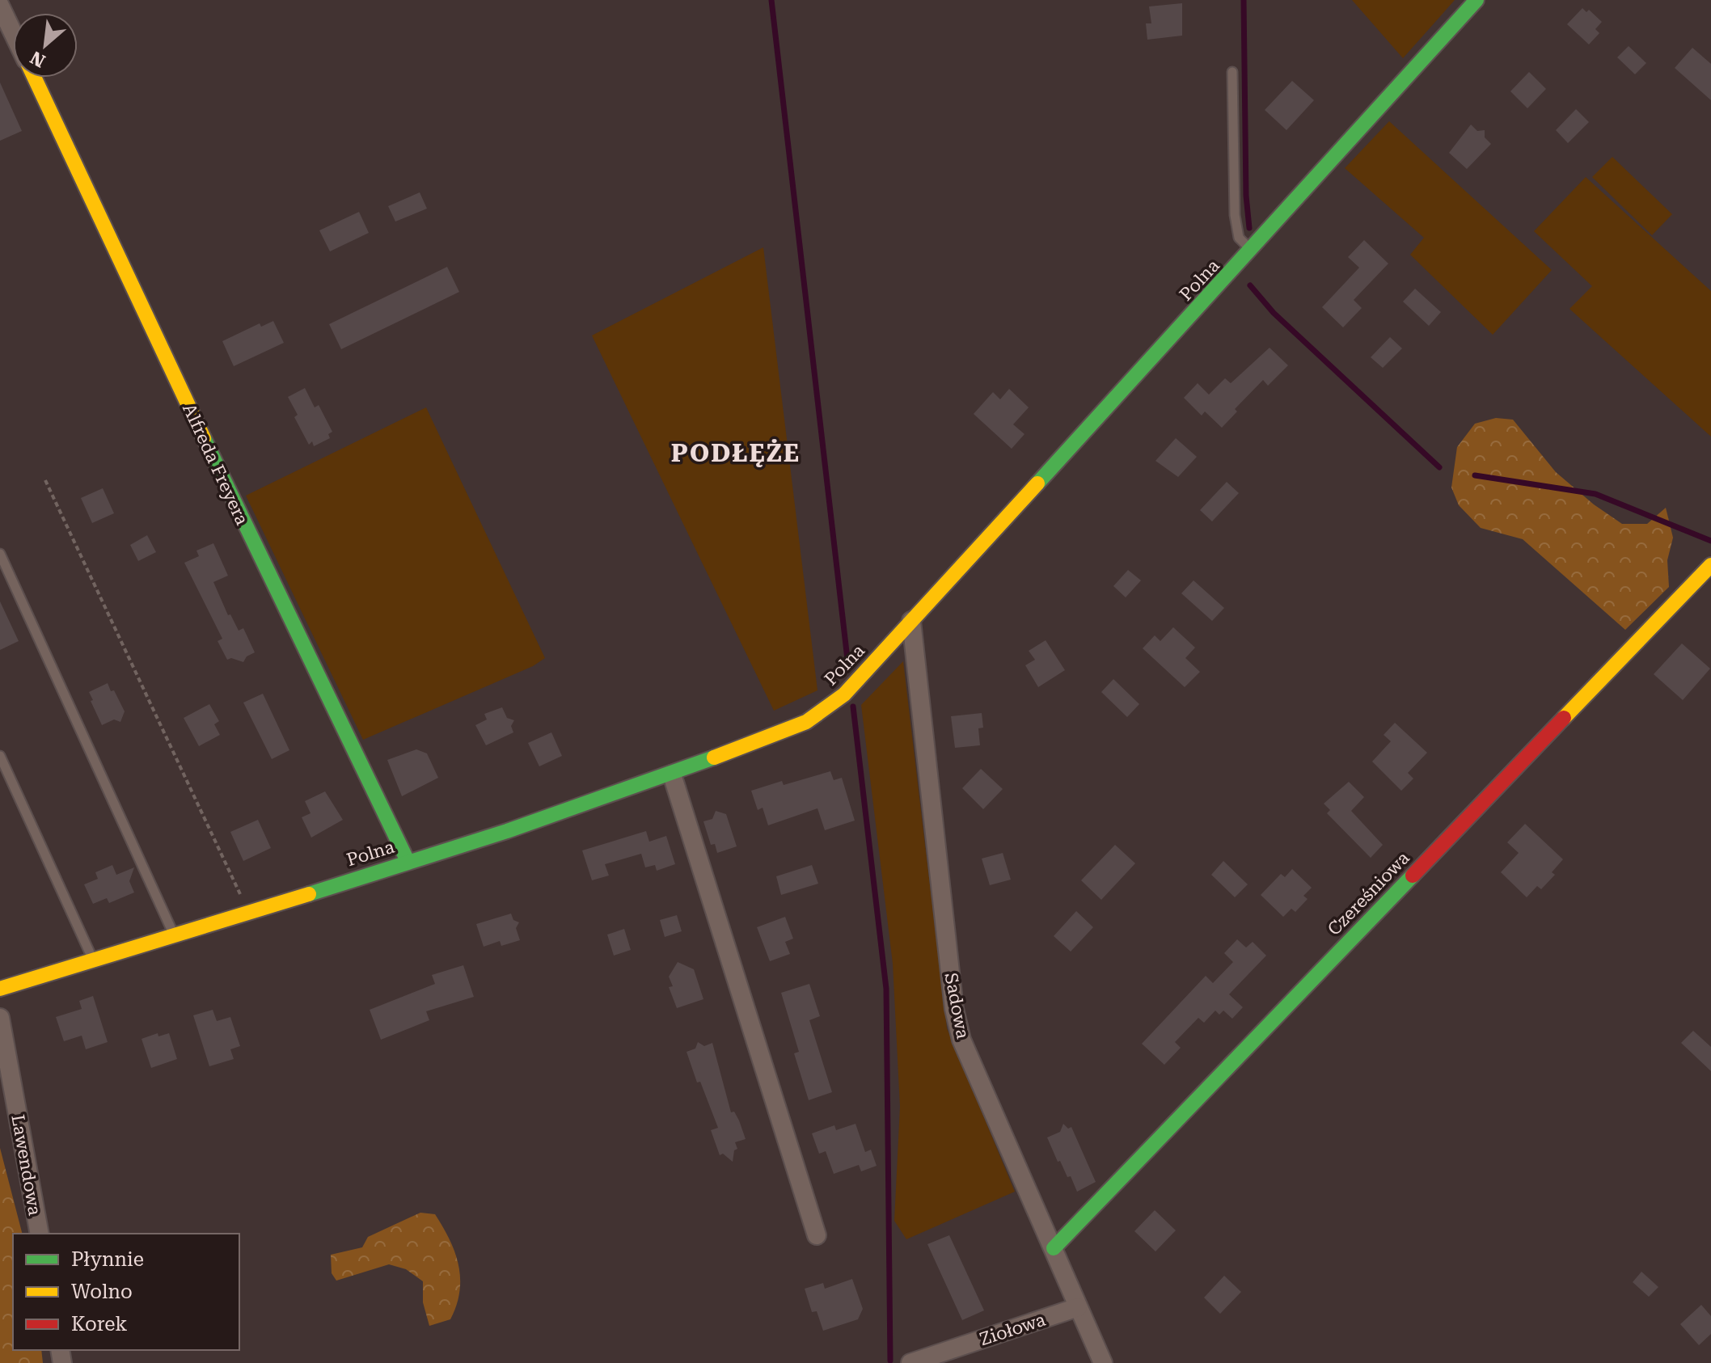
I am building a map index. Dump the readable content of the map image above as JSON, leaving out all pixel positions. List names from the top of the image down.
{
  "streets": {
    "street": [
      "Polna",
      "Alfreda Freyera",
      "Czereśniowa",
      "Sadowa",
      "Lawendowa",
      "Ziołowa"
    ]
  },
  "crossings": [
    ["Polna", "Alfreda Freyera"],
    ["Polna", "Sadowa"],
    ["Czereśniowa", "Sadowa"],
    ["Sadowa", "Ziołowa"]
  ],
  "districts": ["PODŁĘŻE"],
  "legend": ["Płynnie", "Wolno", "Korek"],
  "north": "bottom left"
}
